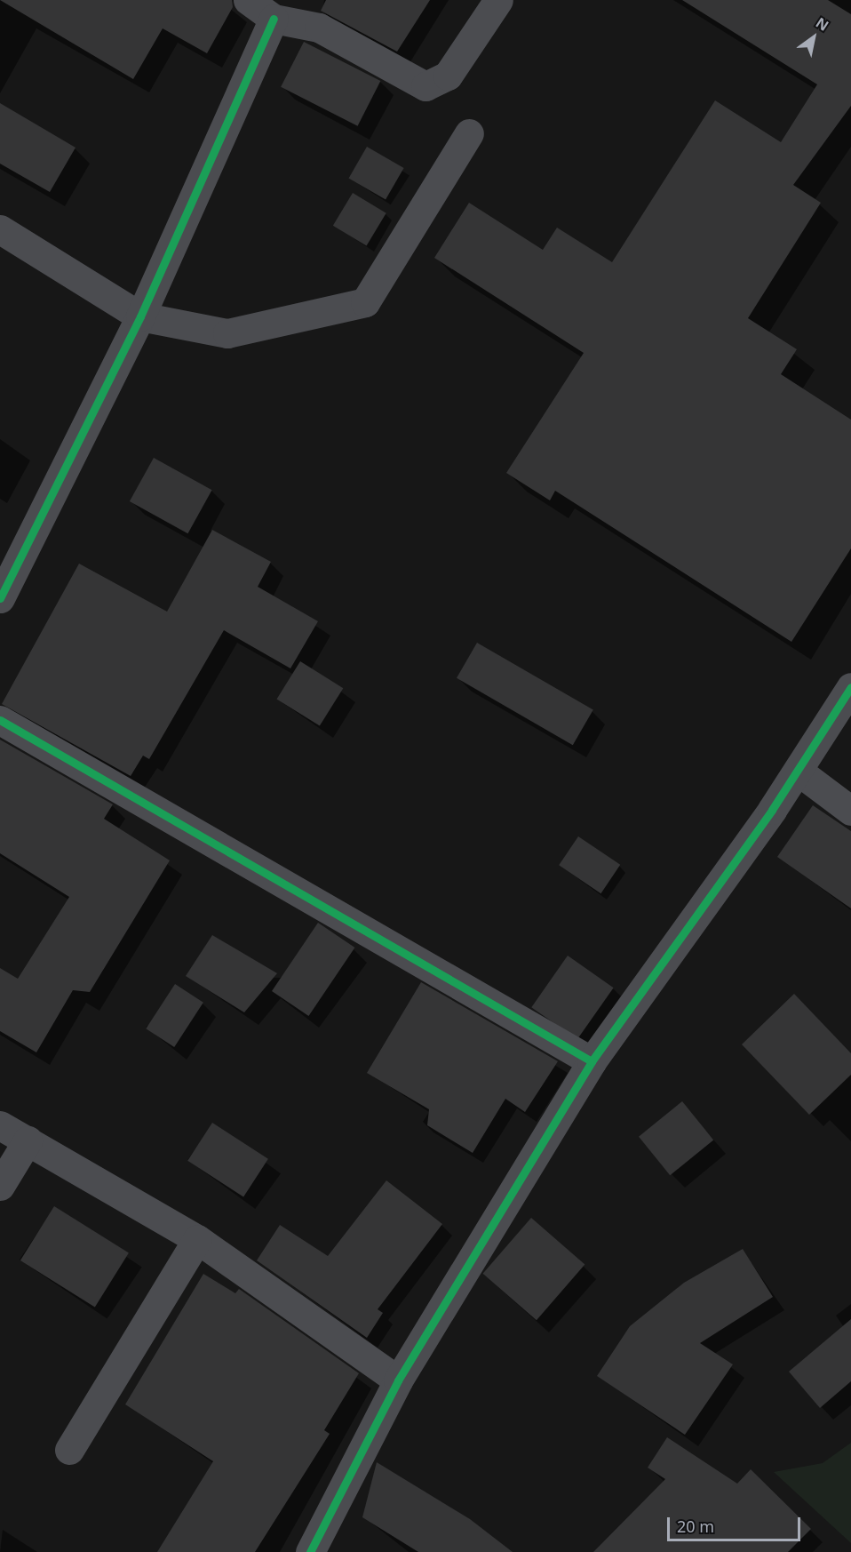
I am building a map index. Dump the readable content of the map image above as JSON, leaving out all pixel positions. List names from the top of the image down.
{
  "scale_bar": "20 m",
  "north": "top right"
}
